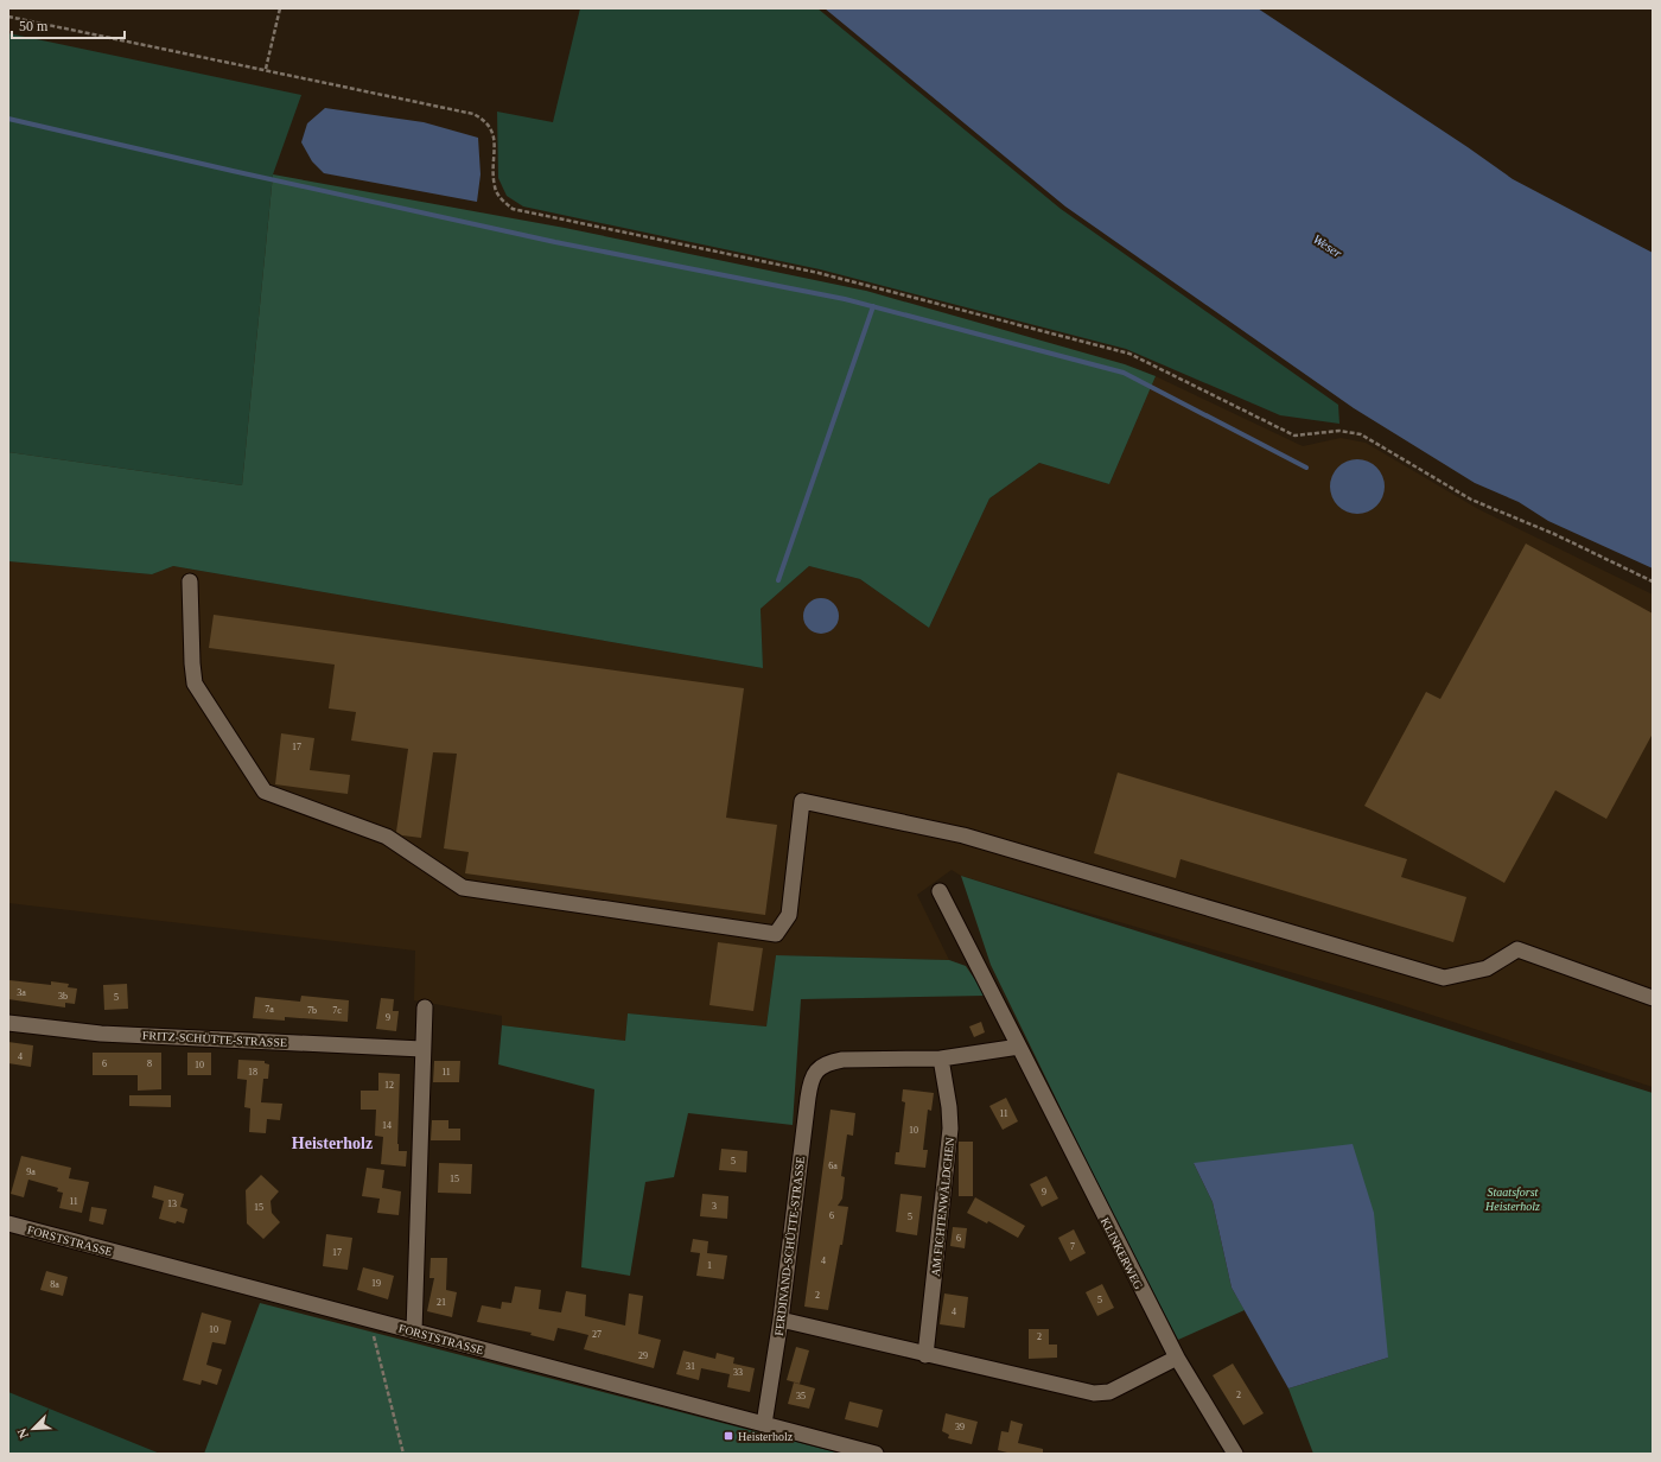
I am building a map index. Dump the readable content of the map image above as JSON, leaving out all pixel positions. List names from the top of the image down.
{
  "streets": {
    "street": [
      "FRITZ-SCHÜTTE-STRASSE",
      "AM FICHTENWÄLDCHEN",
      "FORSTSTRASSE",
      "FERDINAND-SCHÜTTE-STRASSE",
      "KLINKERWEG"
    ]
  },
  "crossings": [
    ["AM FICHTENWÄLDCHEN", "FERDINAND-SCHÜTTE-STRASSE"],
    ["FORSTSTRASSE", "FERDINAND-SCHÜTTE-STRASSE"]
  ],
  "districts": ["Heisterholz"],
  "water": ["Weser"],
  "parks": ["Staatsforst Heisterholz"],
  "places": {
    "transit": ["Heisterholz"]
  },
  "house_numbers": [
    "17",
    "3a",
    "3b",
    "5",
    "7a",
    "7b",
    "7c",
    "9",
    "4",
    "6",
    "8",
    "10",
    "18",
    "11",
    "12",
    "11",
    "14",
    "10",
    "5",
    "6a",
    "9a",
    "15",
    "9",
    "11",
    "13",
    "3",
    "15",
    "6",
    "5",
    "6",
    "7",
    "17",
    "4",
    "1",
    "19",
    "8a",
    "2",
    "5",
    "21",
    "4",
    "10",
    "27",
    "2",
    "29",
    "31",
    "33",
    "2",
    "35",
    "39"
  ],
  "scale_bar": "50 m",
  "north": "bottom left"
}
